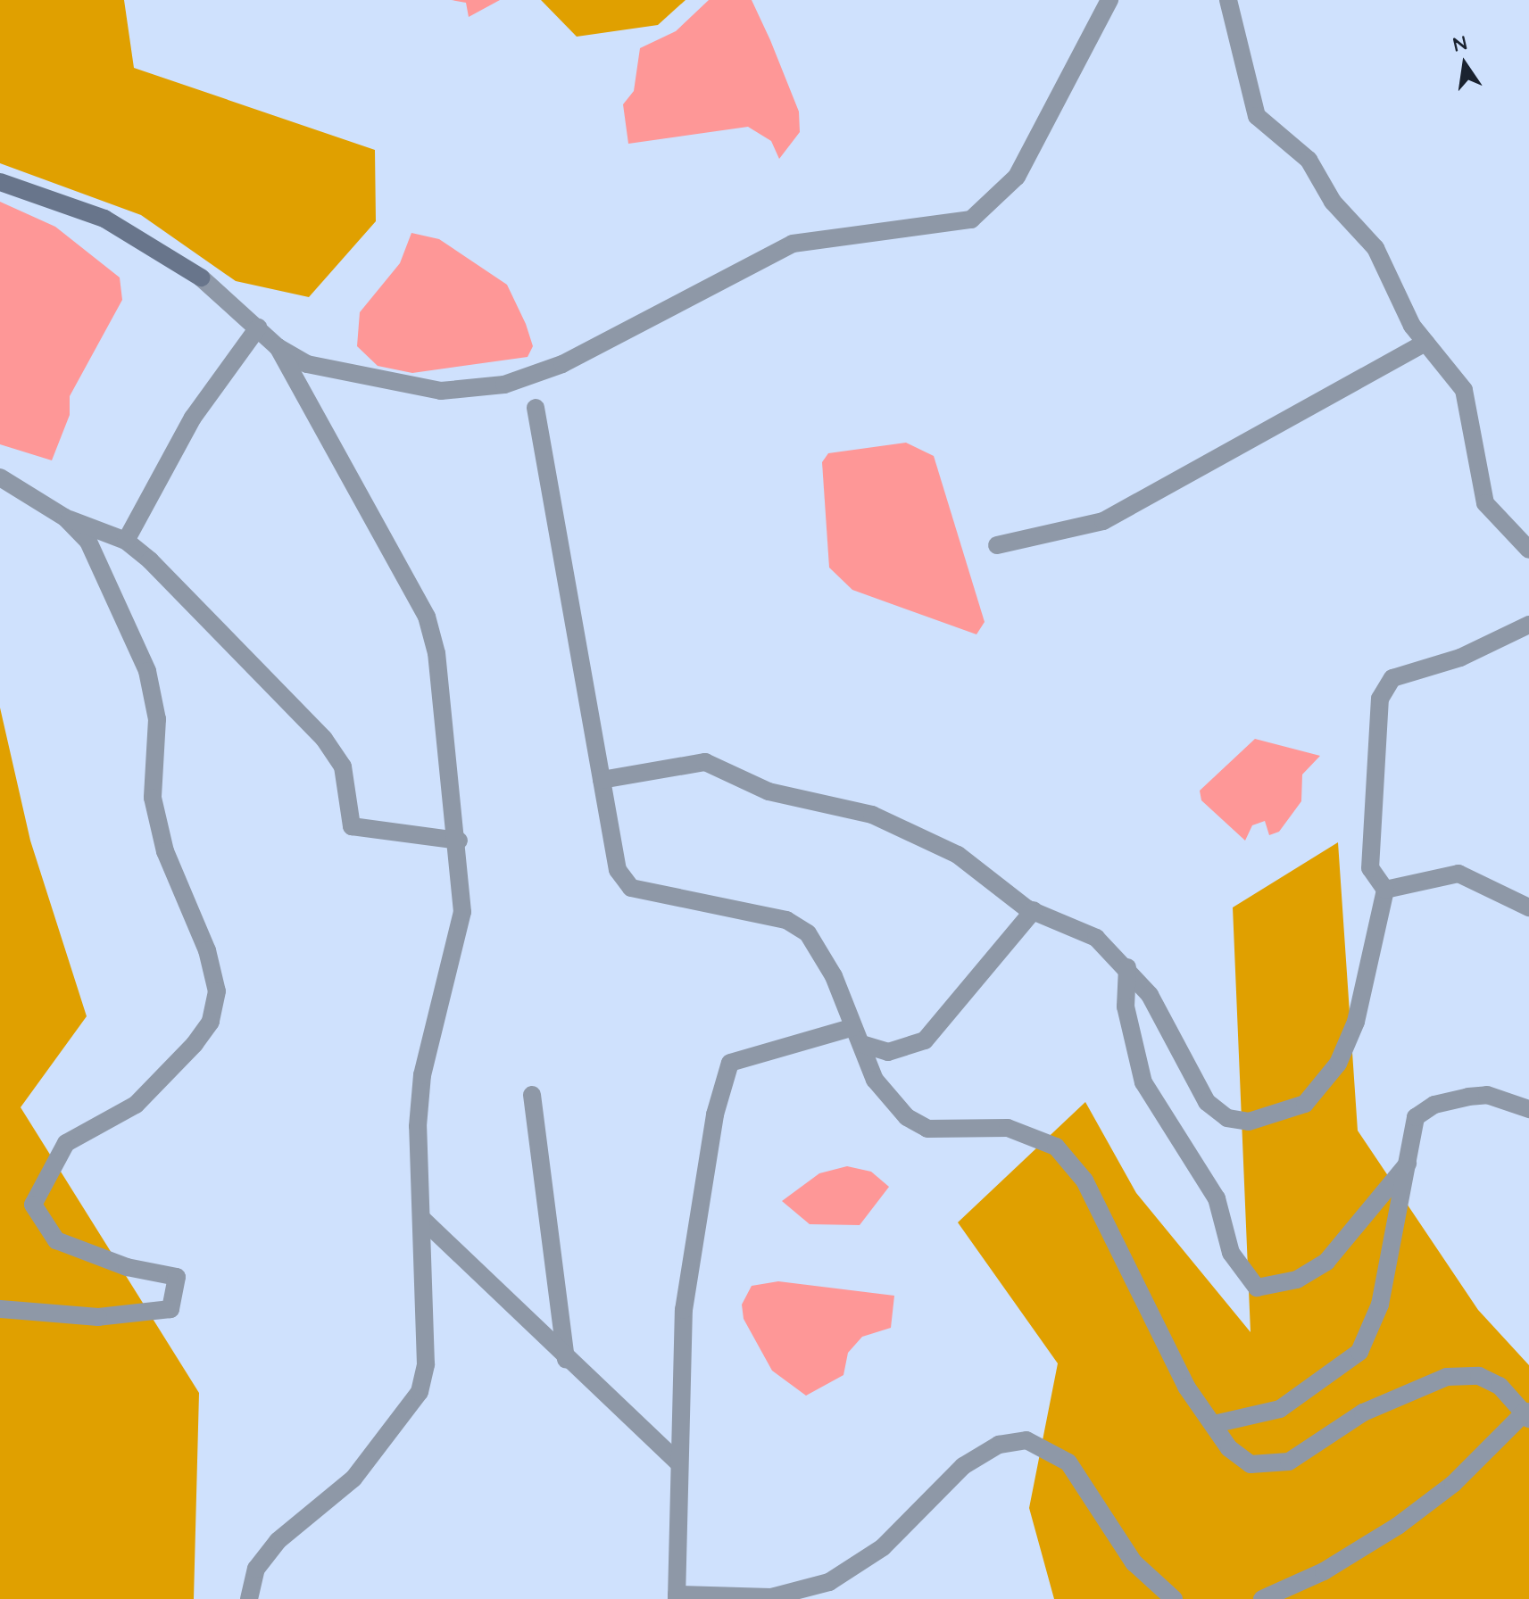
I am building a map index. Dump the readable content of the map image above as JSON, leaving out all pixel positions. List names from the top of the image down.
{
  "north": "top"
}
